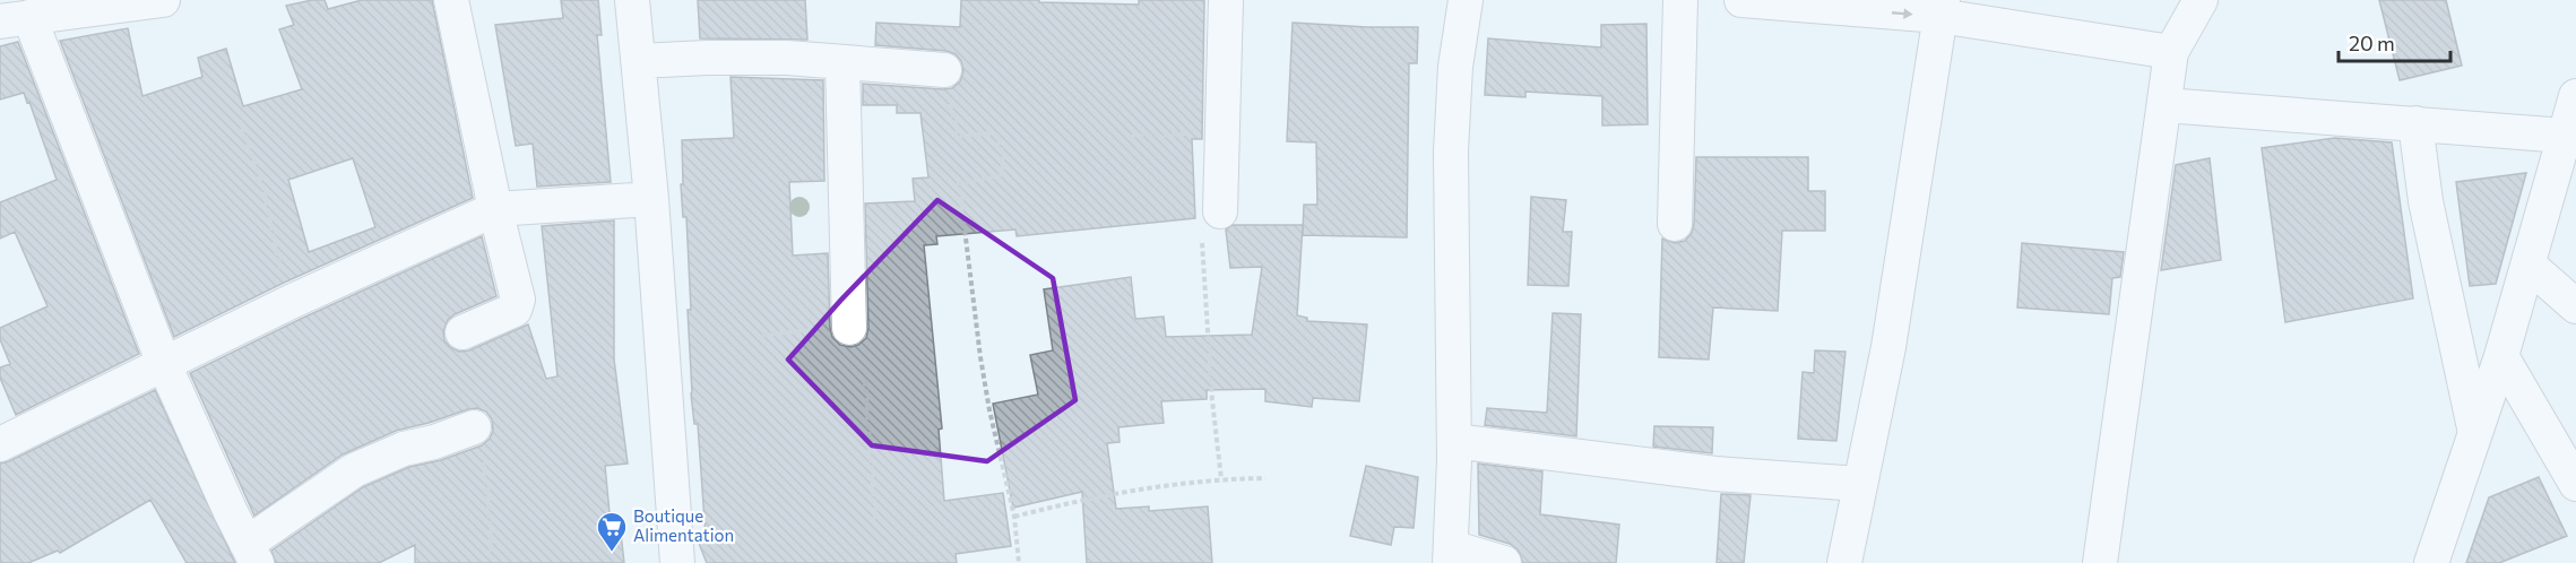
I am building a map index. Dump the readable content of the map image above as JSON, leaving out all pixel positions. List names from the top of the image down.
{
  "places": {
    "supermarket": ["Boutique Alimentation"]
  },
  "scale_bar": "20 m"
}
